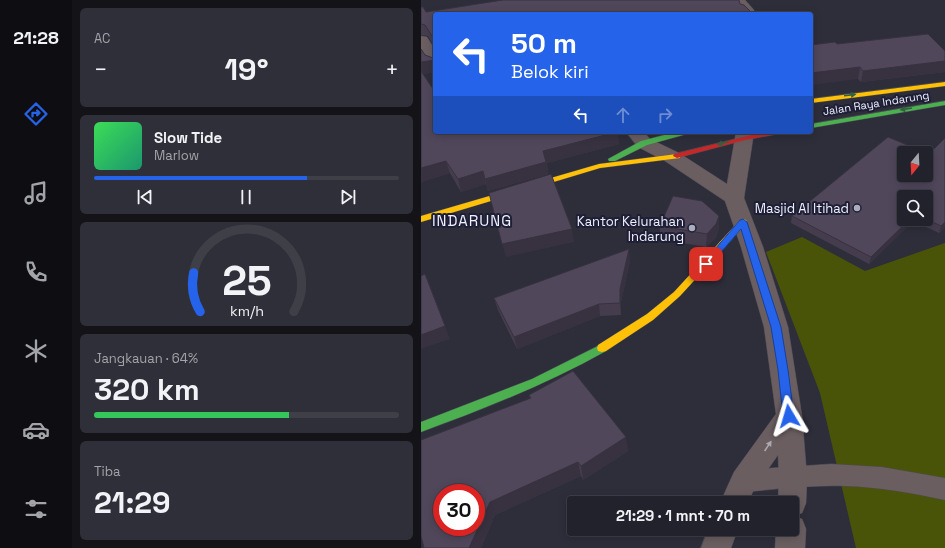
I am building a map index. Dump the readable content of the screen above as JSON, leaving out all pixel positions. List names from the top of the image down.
{
  "streets": {
    "main road": ["Jalan Raya Indarung"]
  },
  "districts": ["INDARUNG"],
  "places": ["Masjid Al Itihad", "Kantor Kelurahan Indarung"],
  "north": "bottom",
  "page": {
    "tabs": "21:28",
    "tile": [
      "AC",
      ["Jangkauan · 64%", "320 km"],
      ["Tiba", "21:29"]
    ],
    "turn": ["50 m", "Belok kiri"],
    "heat": ["−", "19°", "+"],
    "song": ["Slow Tide", "Marlow"],
    "limit": "30",
    "trip": "21:29 · 1 mnt · 70 m",
    "gauge": ["25", "km/h"]
  }
}
